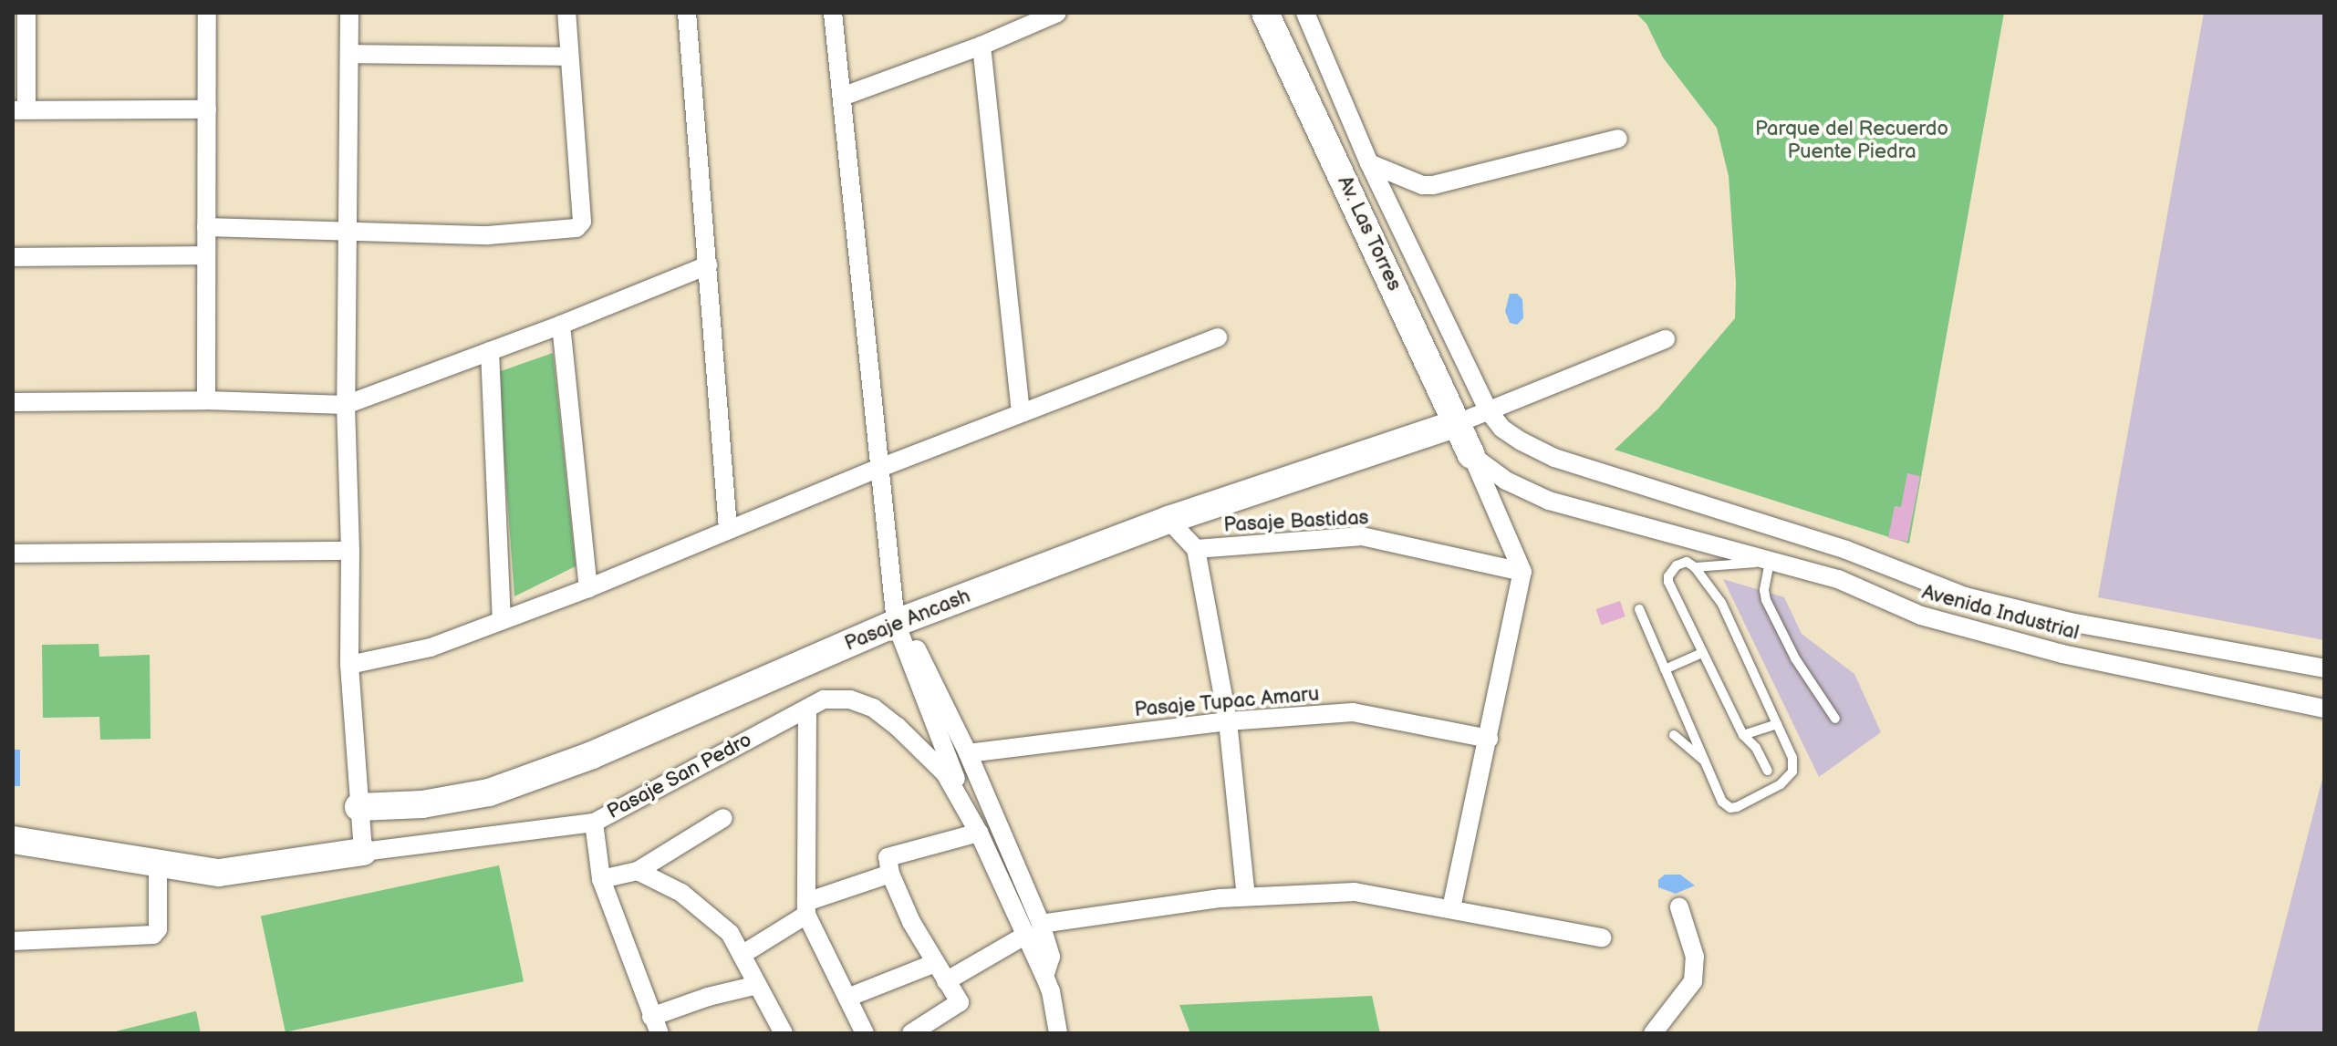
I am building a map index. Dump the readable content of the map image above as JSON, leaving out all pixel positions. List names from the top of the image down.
{
  "streets": {
    "street": [
      "Av. Las Torres",
      "Pasaje Bastidas",
      "Avenida Industrial",
      "Pasaje Ancash",
      "Pasaje Tupac Amaru",
      "Pasaje San Pedro"
    ]
  },
  "crossings": [
    ["Av. Las Torres", "Avenida Industrial"],
    ["Av. Las Torres", "Pasaje Ancash"]
  ],
  "parks": ["Parque del Recuerdo Puente Piedra"]
}
